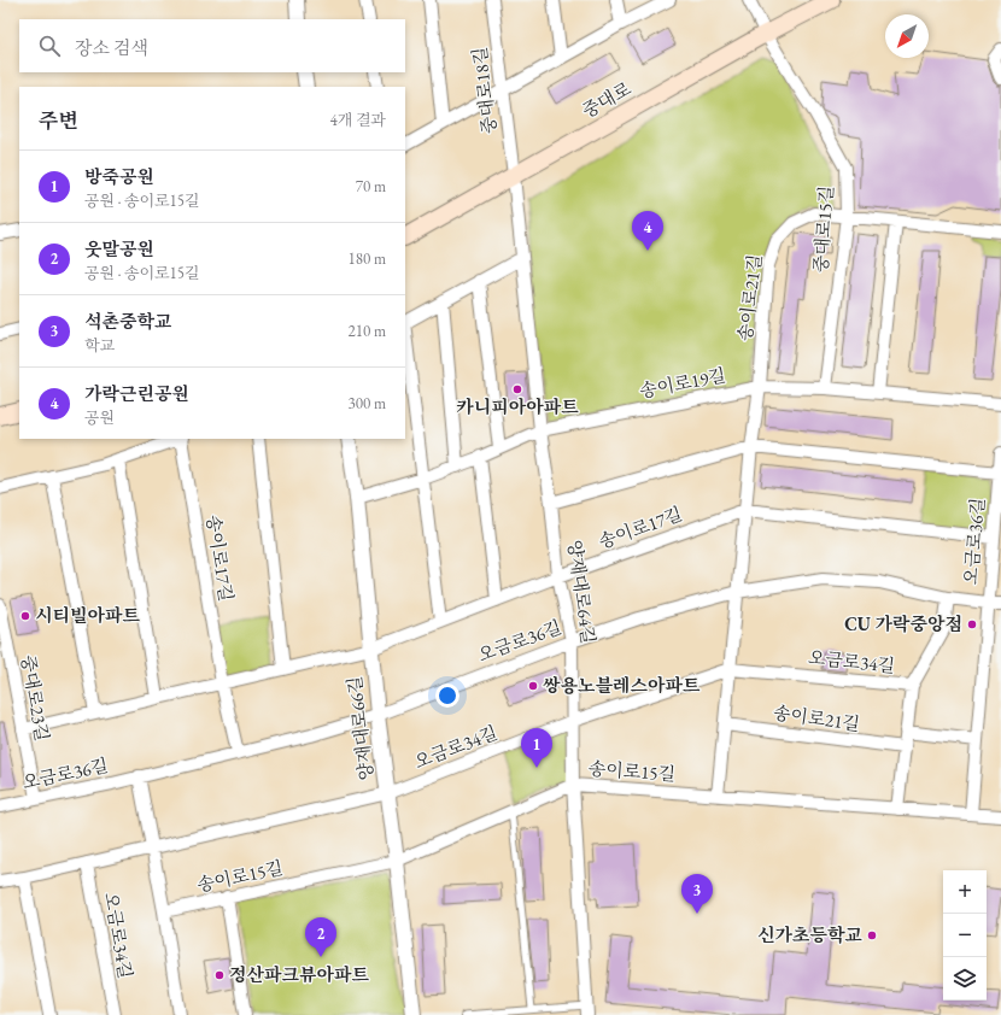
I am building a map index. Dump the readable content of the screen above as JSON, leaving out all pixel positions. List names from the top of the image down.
{
  "streets": {
    "main road": ["중대로"],
    "street": [
      "중대로18길",
      "중대로15길",
      "송이로21길",
      "송이로19길",
      "송이로17길",
      "오금로36길",
      "양재대로64길",
      "오금로34길",
      "중대로23길",
      "양재대로66길",
      "송이로15길"
    ]
  },
  "crossings": [
    ["중대로18길", "중대로"],
    ["중대로18길", "양재대로64길"],
    ["중대로", "중대로15길"],
    ["중대로", "양재대로64길"],
    ["중대로15길", "송이로21길"],
    ["중대로15길", "송이로19길"],
    ["송이로21길", "송이로19길"],
    ["송이로21길", "송이로17길"],
    ["송이로21길", "오금로36길"],
    ["송이로21길", "오금로34길"],
    ["송이로21길", "송이로15길"],
    ["송이로19길", "양재대로64길"],
    ["송이로19길", "양재대로66길"],
    ["송이로17길", "오금로36길"],
    ["송이로17길", "양재대로64길"],
    ["송이로17길", "중대로23길"],
    ["송이로17길", "양재대로66길"],
    ["오금로36길", "양재대로64길"],
    ["오금로36길", "오금로34길"],
    ["오금로36길", "중대로23길"],
    ["오금로36길", "양재대로66길"],
    ["오금로36길", "송이로15길"],
    ["양재대로64길", "오금로34길"],
    ["양재대로64길", "송이로15길"],
    ["오금로34길", "양재대로66길"],
    ["양재대로66길", "송이로15길"]
  ],
  "places": [
    "카니피아아파트",
    "시티빌아파트",
    "CU 가락중앙점",
    "쌍용노블레스아파트",
    "신가초등학교",
    "정산파크뷰아파트"
  ],
  "north": "bottom left",
  "page": {
    "search": "장소 검색",
    "heading": ["주변", "4개 결과"],
    "list": [
      {
        "mark": "1",
        "name": "방죽공원",
        "note": "공원 · 송이로15길",
        "value": "70 m"
      },
      {
        "mark": "2",
        "name": "웃말공원",
        "note": "공원 · 송이로15길",
        "value": "180 m"
      },
      {
        "mark": "3",
        "name": "석촌중학교",
        "note": "학교",
        "value": "210 m"
      },
      {
        "mark": "4",
        "name": "가락근린공원",
        "note": "공원",
        "value": "300 m"
      }
    ],
    "pins": [
      "4",
      "1",
      "3",
      "2"
    ],
    "map_buttons": ["+", "−"]
  }
}
